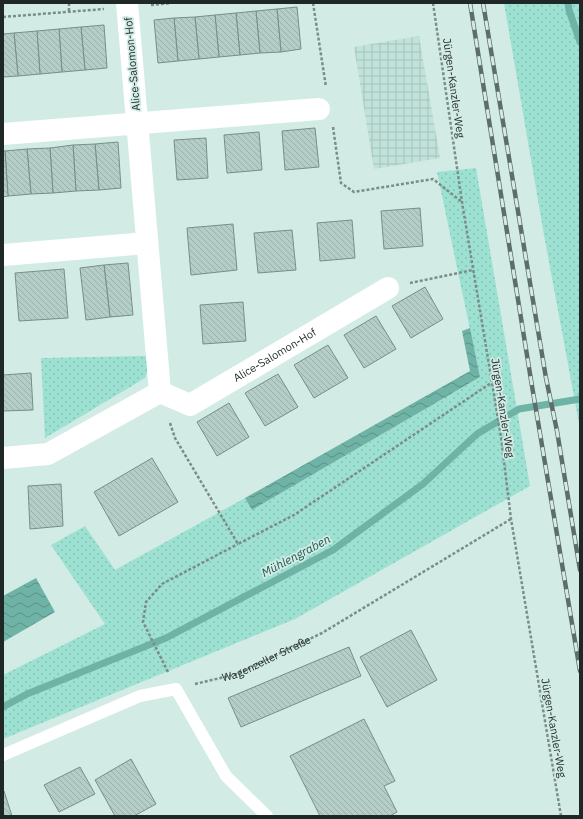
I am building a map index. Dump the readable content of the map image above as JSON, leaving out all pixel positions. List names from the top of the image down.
{
  "streets": {
    "street": ["Alice-Salomon-Hof"],
    "path": ["Jürgen-Kanzler-Weg", "Wagenzeller Straße"]
  },
  "crossings": [
    ["Jürgen-Kanzler-Weg", "Wagenzeller Straße"]
  ],
  "water": ["Mühlengraben"]
}
